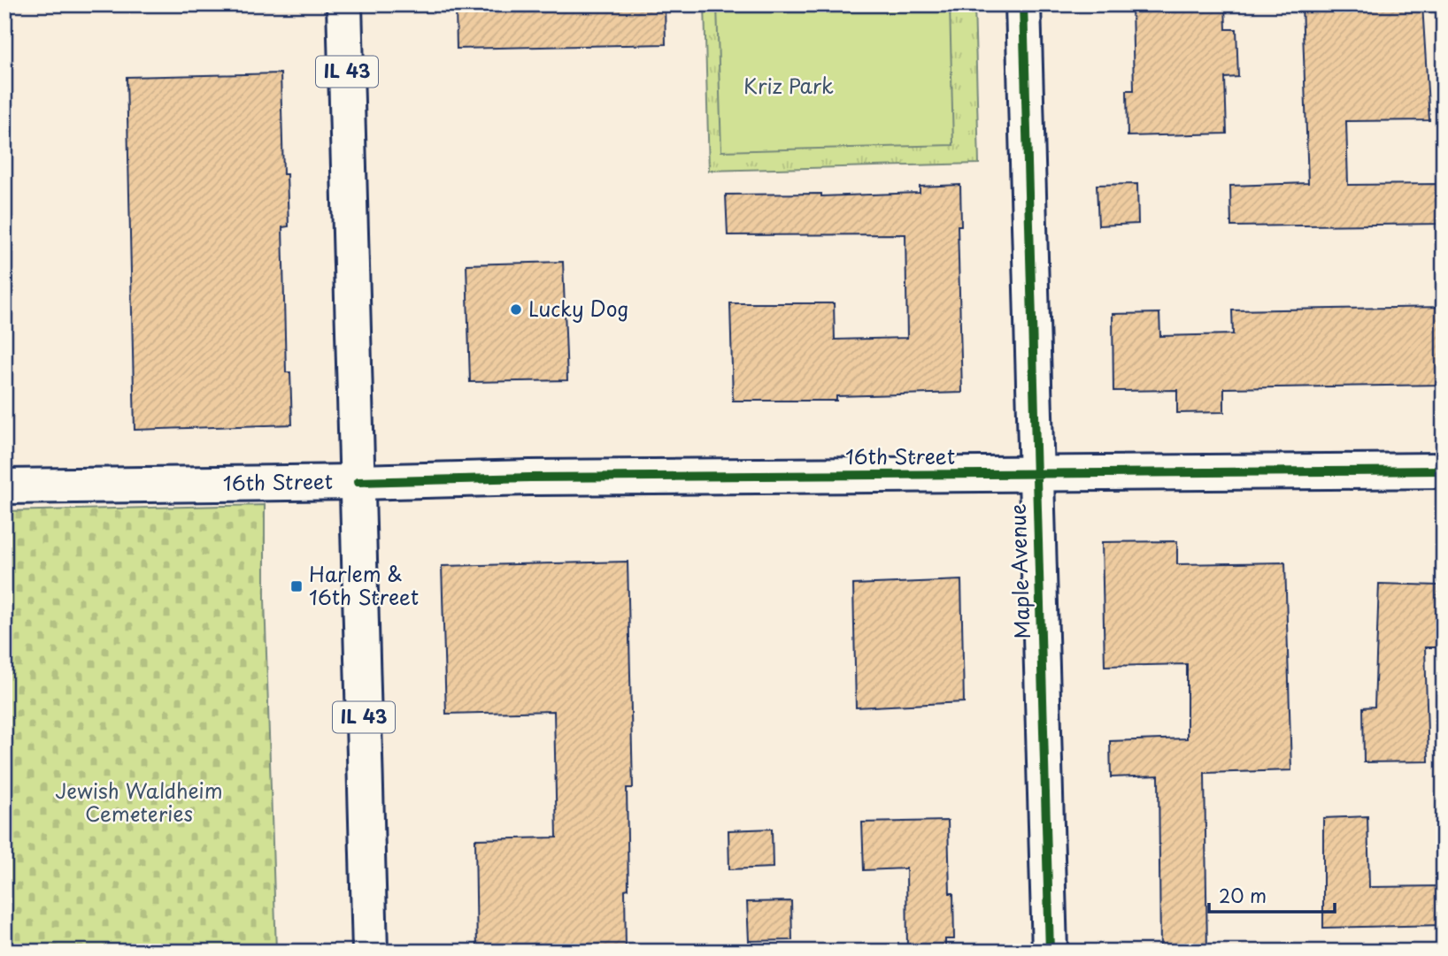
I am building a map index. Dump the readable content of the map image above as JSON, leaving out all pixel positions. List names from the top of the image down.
{
  "streets": {
    "street": ["IL 43", "16th Street", "Maple Avenue"]
  },
  "crossings": [
    ["IL 43", "16th Street"],
    ["16th Street", "Maple Avenue"]
  ],
  "parks": ["Kriz Park", "Jewish Waldheim Cemeteries"],
  "places": {
    "other": ["Lucky Dog"],
    "transit": ["Harlem & 16th Street"]
  },
  "scale_bar": "20 m"
}
